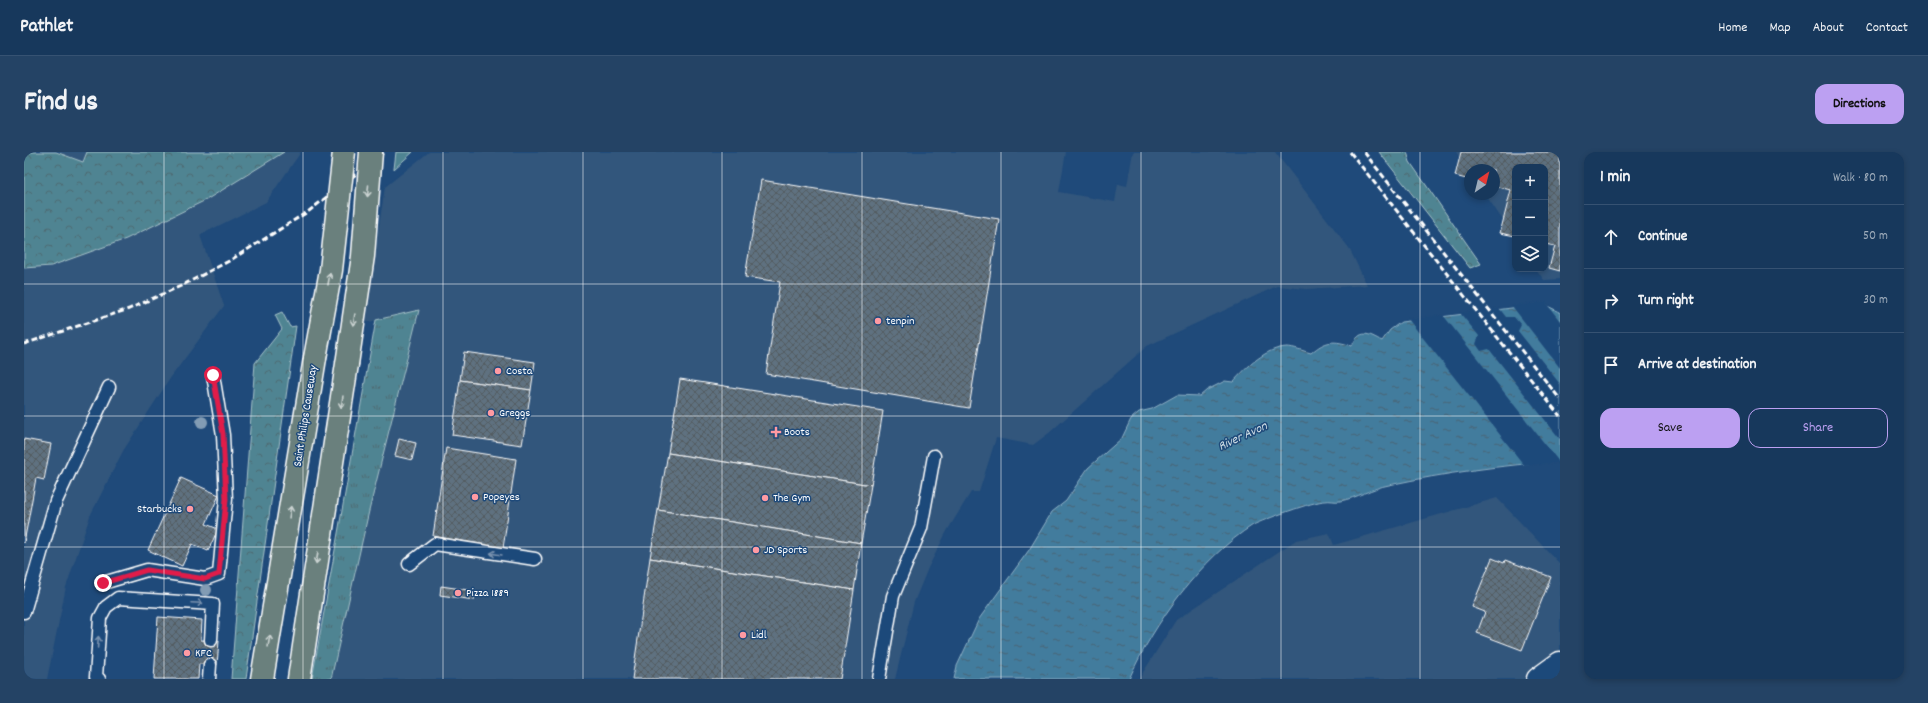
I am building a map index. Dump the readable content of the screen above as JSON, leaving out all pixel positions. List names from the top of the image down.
{
  "streets": {
    "main road": ["Saint Philips Causeway"]
  },
  "water": ["River Avon"],
  "places": {
    "other": [
      "tenpin",
      "Costa",
      "Greggs",
      "Popeyes",
      "The Gym",
      "Starbucks",
      "JD Sports",
      "Pizza 1889",
      "Lidl",
      "KFC"
    ],
    "health": ["Boots"]
  },
  "north": "top right",
  "page": {
    "header": "Pathlet",
    "nav": [
      "Home",
      "Map",
      "About",
      "Contact"
    ],
    "title": "Find us",
    "buttons": [
      "Directions",
      ["Save", "Share"]
    ],
    "heading": ["1 min", "Walk · 80 m"],
    "map_buttons": ["+", "−"],
    "list": [
      ["Continue", "50 m"],
      ["Turn right", "30 m"],
      "Arrive at destination"
    ]
  }
}
